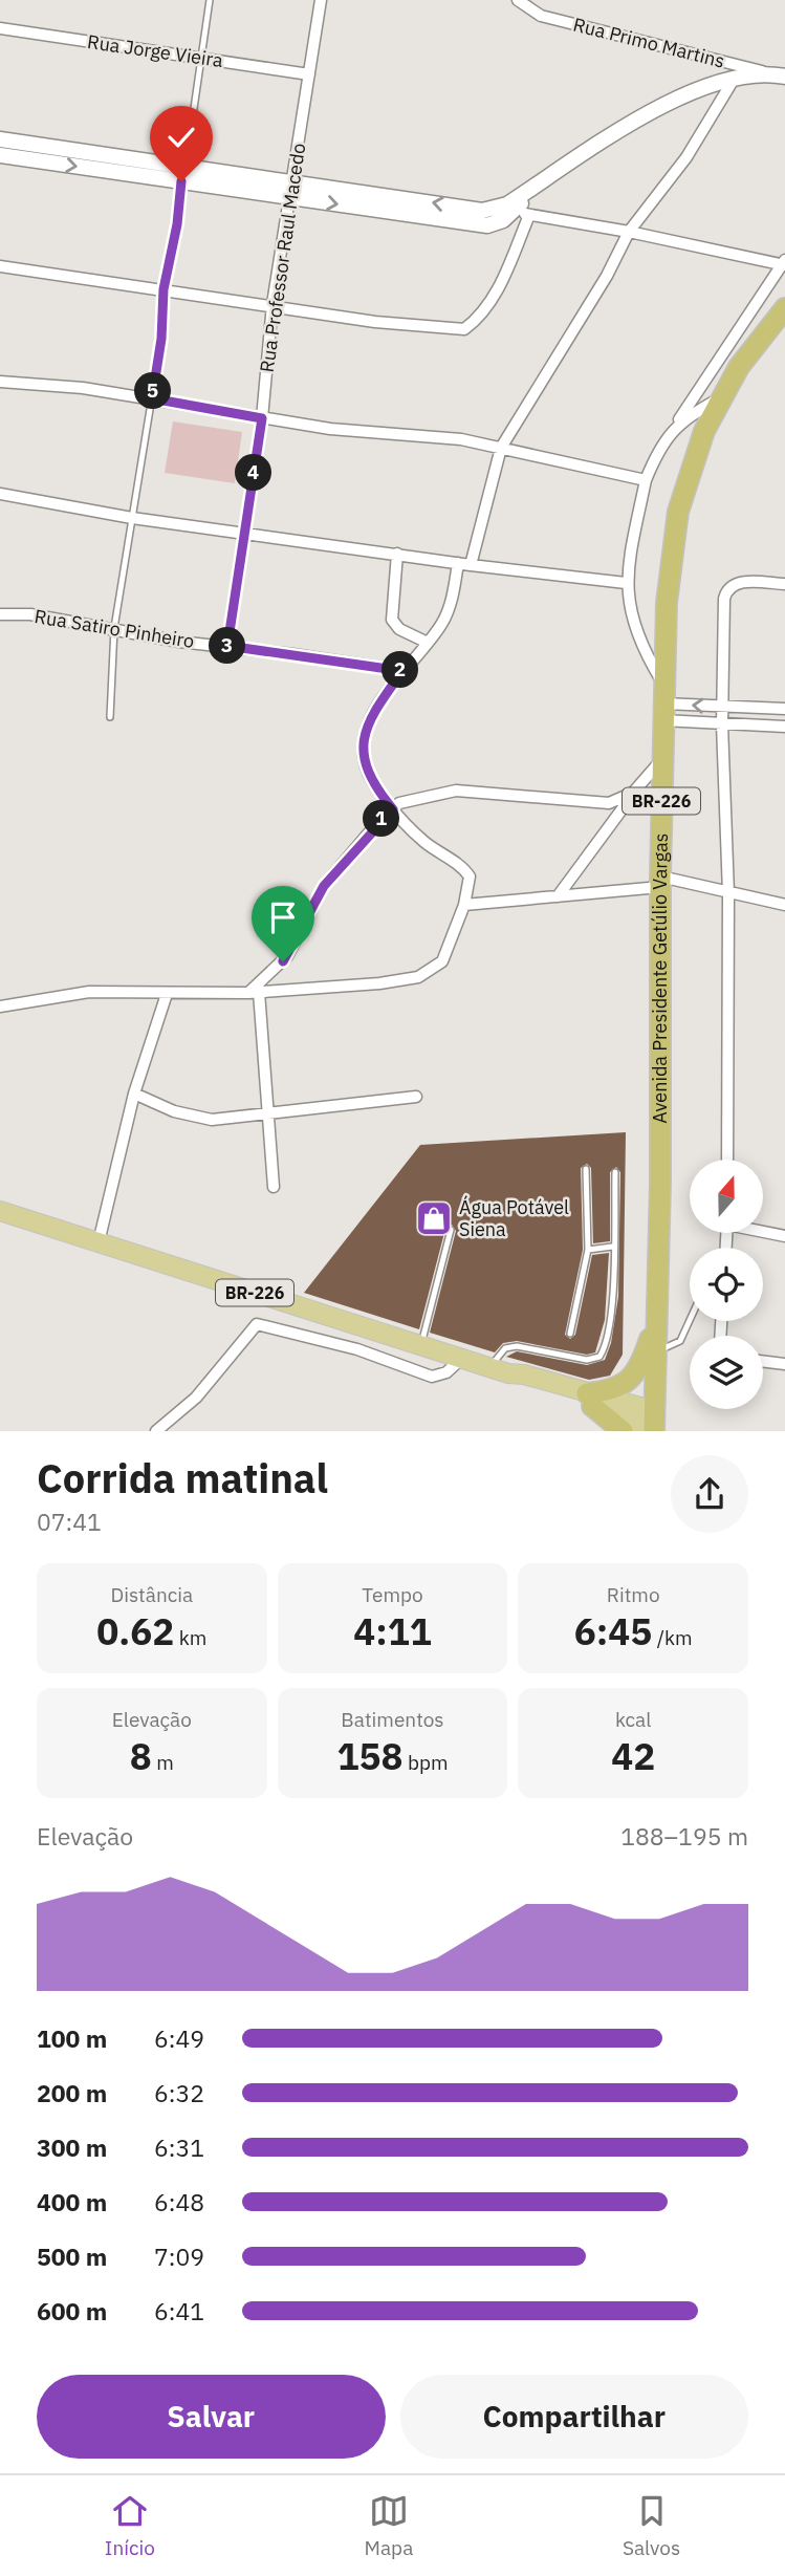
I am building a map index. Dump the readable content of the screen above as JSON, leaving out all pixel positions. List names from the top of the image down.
{
  "streets": {
    "highway": ["BR-226", "Avenida Presidente Getúlio Vargas"],
    "street": [
      "Rua Primo Martins",
      "Rua Jorge Vieira",
      "Rua Professor Raul Macedo",
      "Rua Satiro Pinheiro"
    ]
  },
  "crossings": [
    ["Rua Jorge Vieira", "Rua Professor Raul Macedo"],
    ["Rua Professor Raul Macedo", "Rua Satiro Pinheiro"],
    ["BR-226", "Avenida Presidente Getúlio Vargas"]
  ],
  "places": {
    "shop": ["Água Potável Siena"]
  },
  "north": "top",
  "page": {
    "pins": [
      "5",
      "4",
      "3",
      "2",
      "1"
    ],
    "heading": ["Corrida matinal", "07:41"],
    "stats": [
      ["Distância", "0.62 km"],
      ["Tempo", "4:11"],
      ["Ritmo", "6:45 /km"],
      ["Elevação", "8 m"],
      ["Batimentos", "158 bpm"],
      ["kcal", "42"]
    ],
    "chart": ["Elevação", "188–195 m"],
    "list": [
      {
        "name": "100 m",
        "note": "6:49"
      },
      {
        "name": "200 m",
        "note": "6:32"
      },
      {
        "name": "300 m",
        "note": "6:31"
      },
      {
        "name": "400 m",
        "note": "6:48"
      },
      {
        "name": "500 m",
        "note": "7:09"
      },
      {
        "name": "600 m",
        "note": "6:41"
      }
    ],
    "buttons": ["Salvar", "Compartilhar"],
    "tabs": ["Início", "Mapa", "Salvos"]
  }
}
